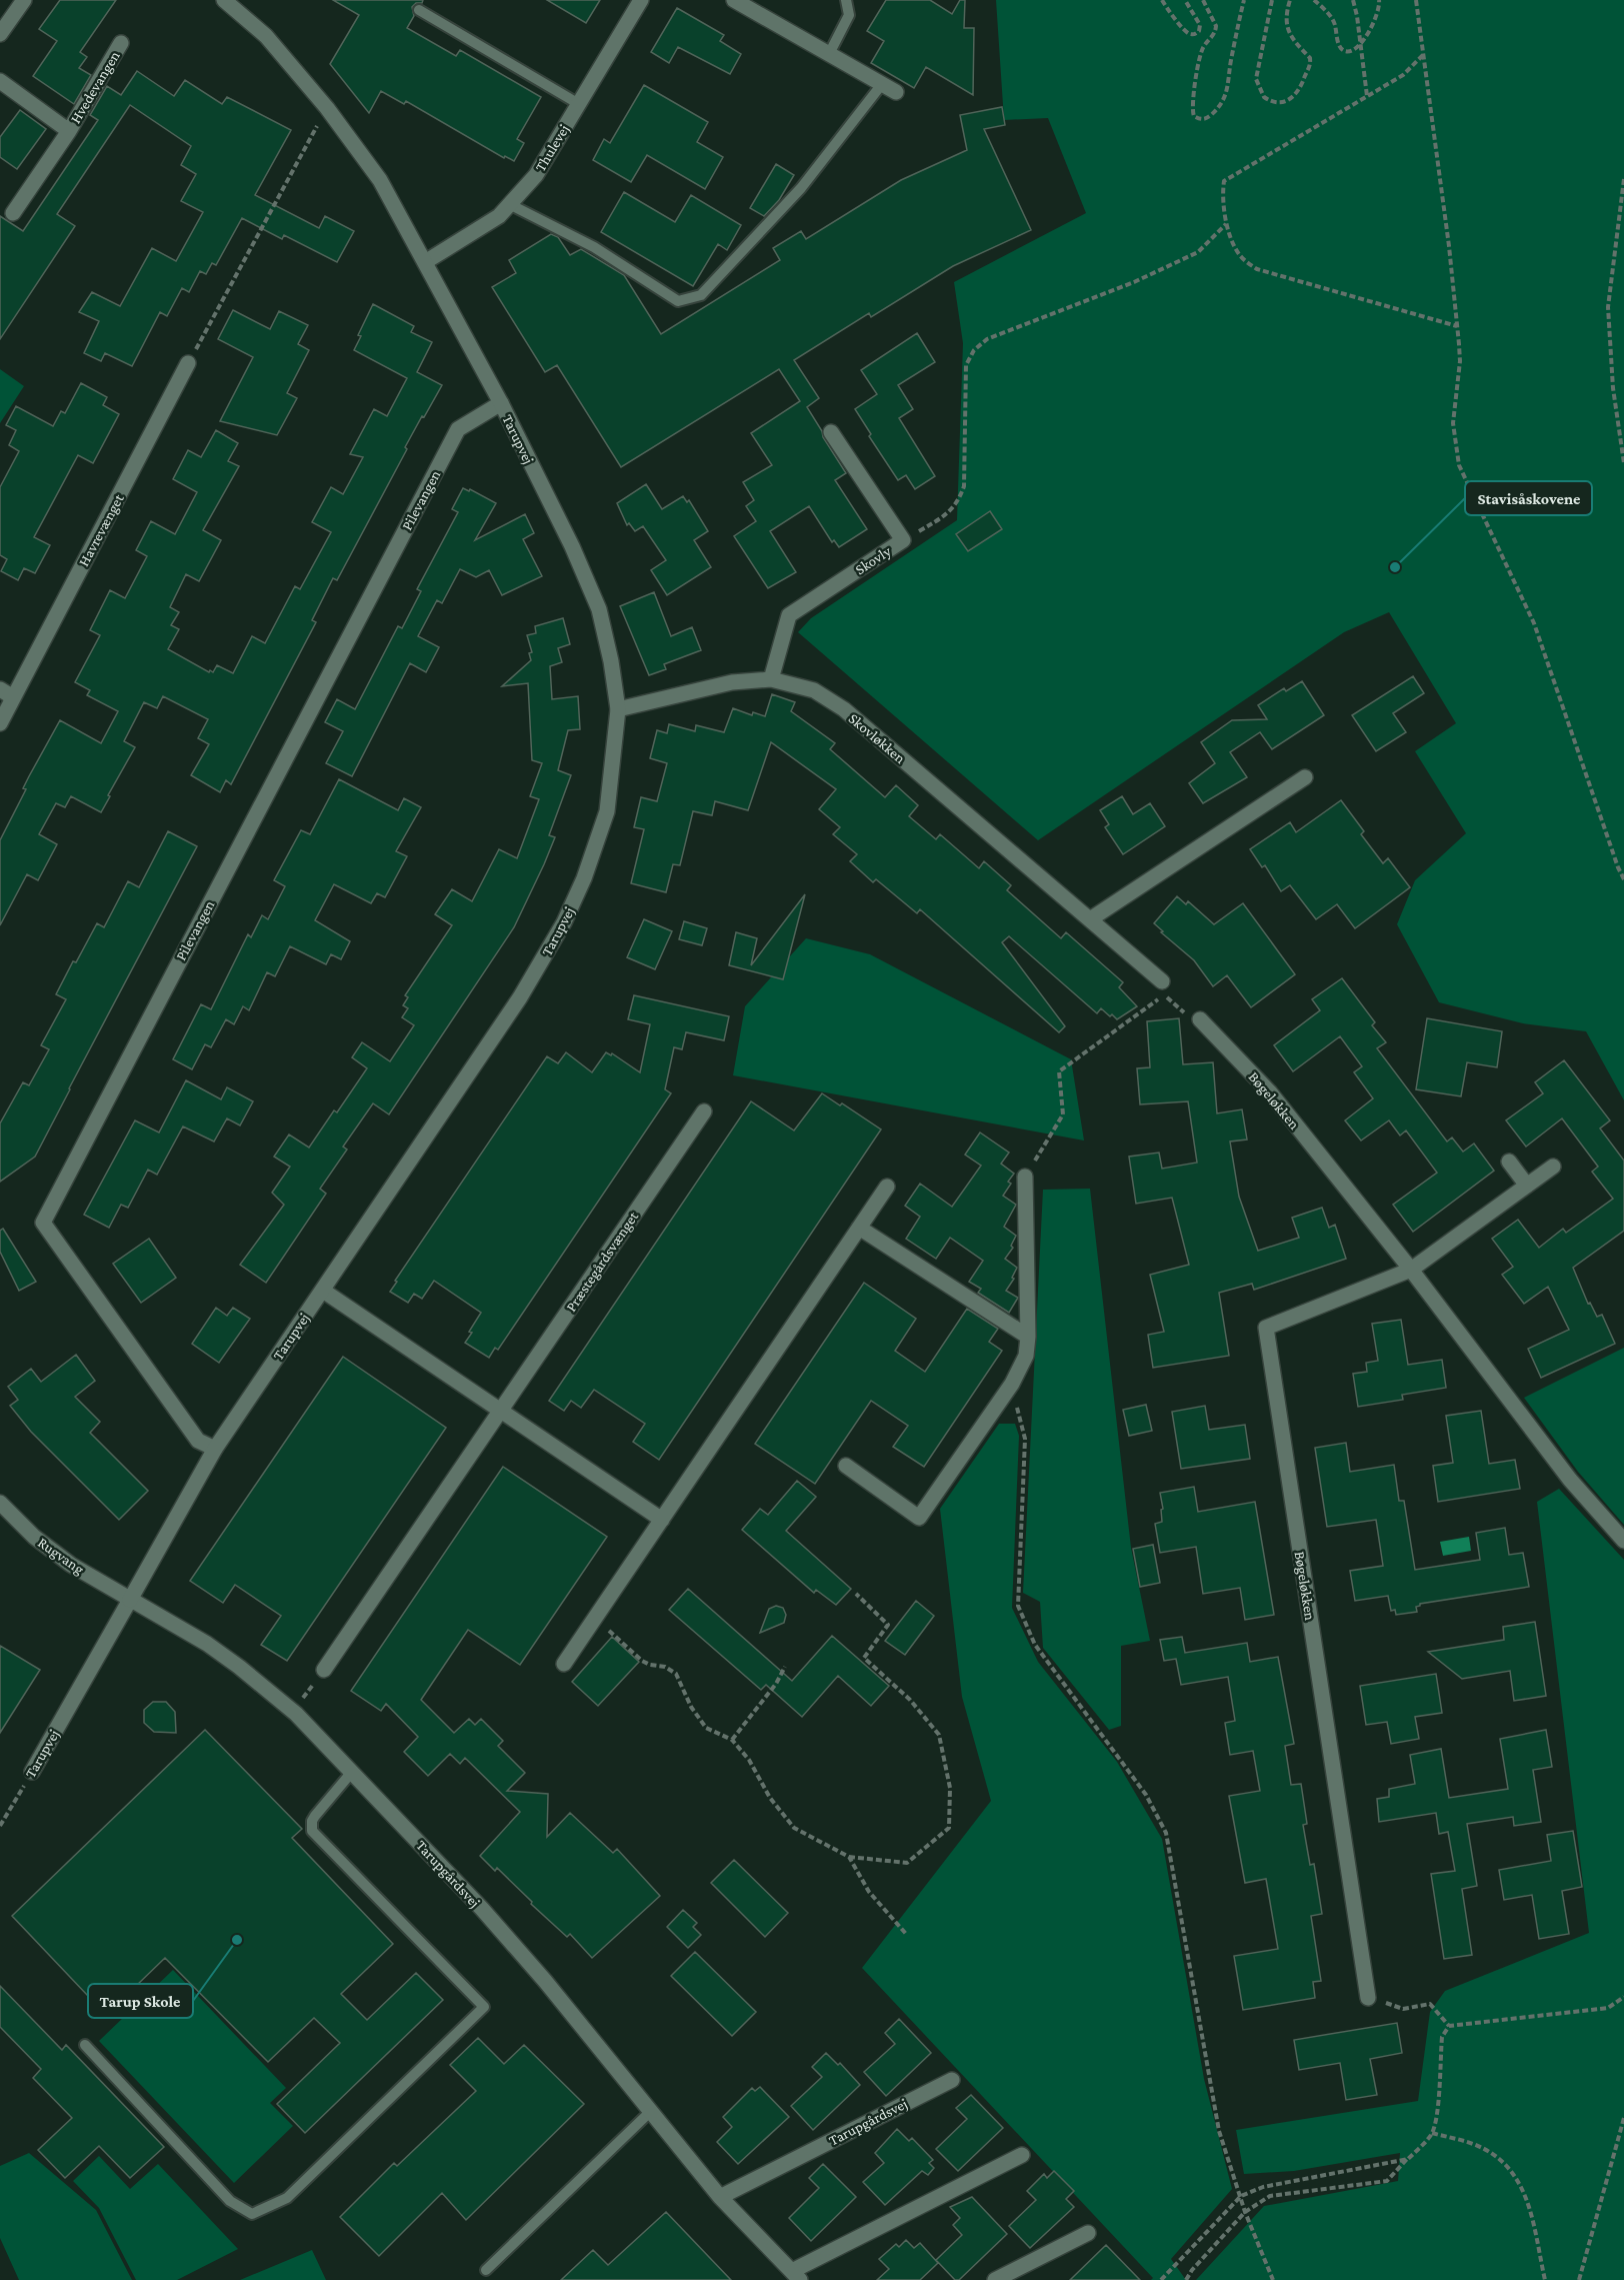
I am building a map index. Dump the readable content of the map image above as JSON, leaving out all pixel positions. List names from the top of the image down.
{
  "streets": {
    "street": [
      "Hvedevangen",
      "Thulevej",
      "Tarupvej",
      "Pilevangen",
      "Havrevænget",
      "Skovly",
      "Skovløkken",
      "Bøgeløkken",
      "Præstegårdsvænget",
      "Rugvang",
      "Tarupgårdsvej"
    ]
  },
  "crossings": [
    ["Thulevej", "Tarupvej"],
    ["Tarupvej", "Pilevangen"],
    ["Tarupvej", "Skovløkken"],
    ["Tarupvej", "Rugvang"],
    ["Tarupvej", "Tarupgårdsvej"],
    ["Skovly", "Skovløkken"],
    ["Rugvang", "Tarupgårdsvej"]
  ],
  "places": ["Stavisåskovene", "Tarup Skole"]
}
